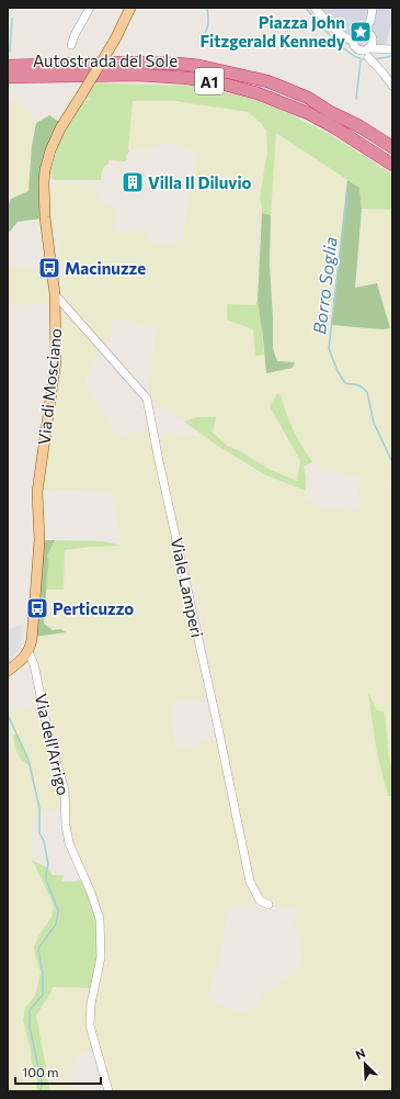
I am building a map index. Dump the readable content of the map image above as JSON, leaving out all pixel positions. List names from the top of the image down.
{
  "streets": {
    "highway": ["Autostrada del Sole", "A1"],
    "main road": ["Via di Mosciano"],
    "street": ["Viale Lamperi", "Via dell'Arrigo"]
  },
  "crossings": [
    ["Via di Mosciano", "Viale Lamperi"],
    ["Via di Mosciano", "Via dell'Arrigo"]
  ],
  "water": ["Borro Soglia"],
  "places": {
    "place": ["Piazza John Fitzgerald Kennedy"],
    "building": ["Villa Il Diluvio"],
    "bus stop": ["Macinuzze", "Perticuzzo"]
  },
  "scale_bar": "100 m",
  "north": "top left"
}
